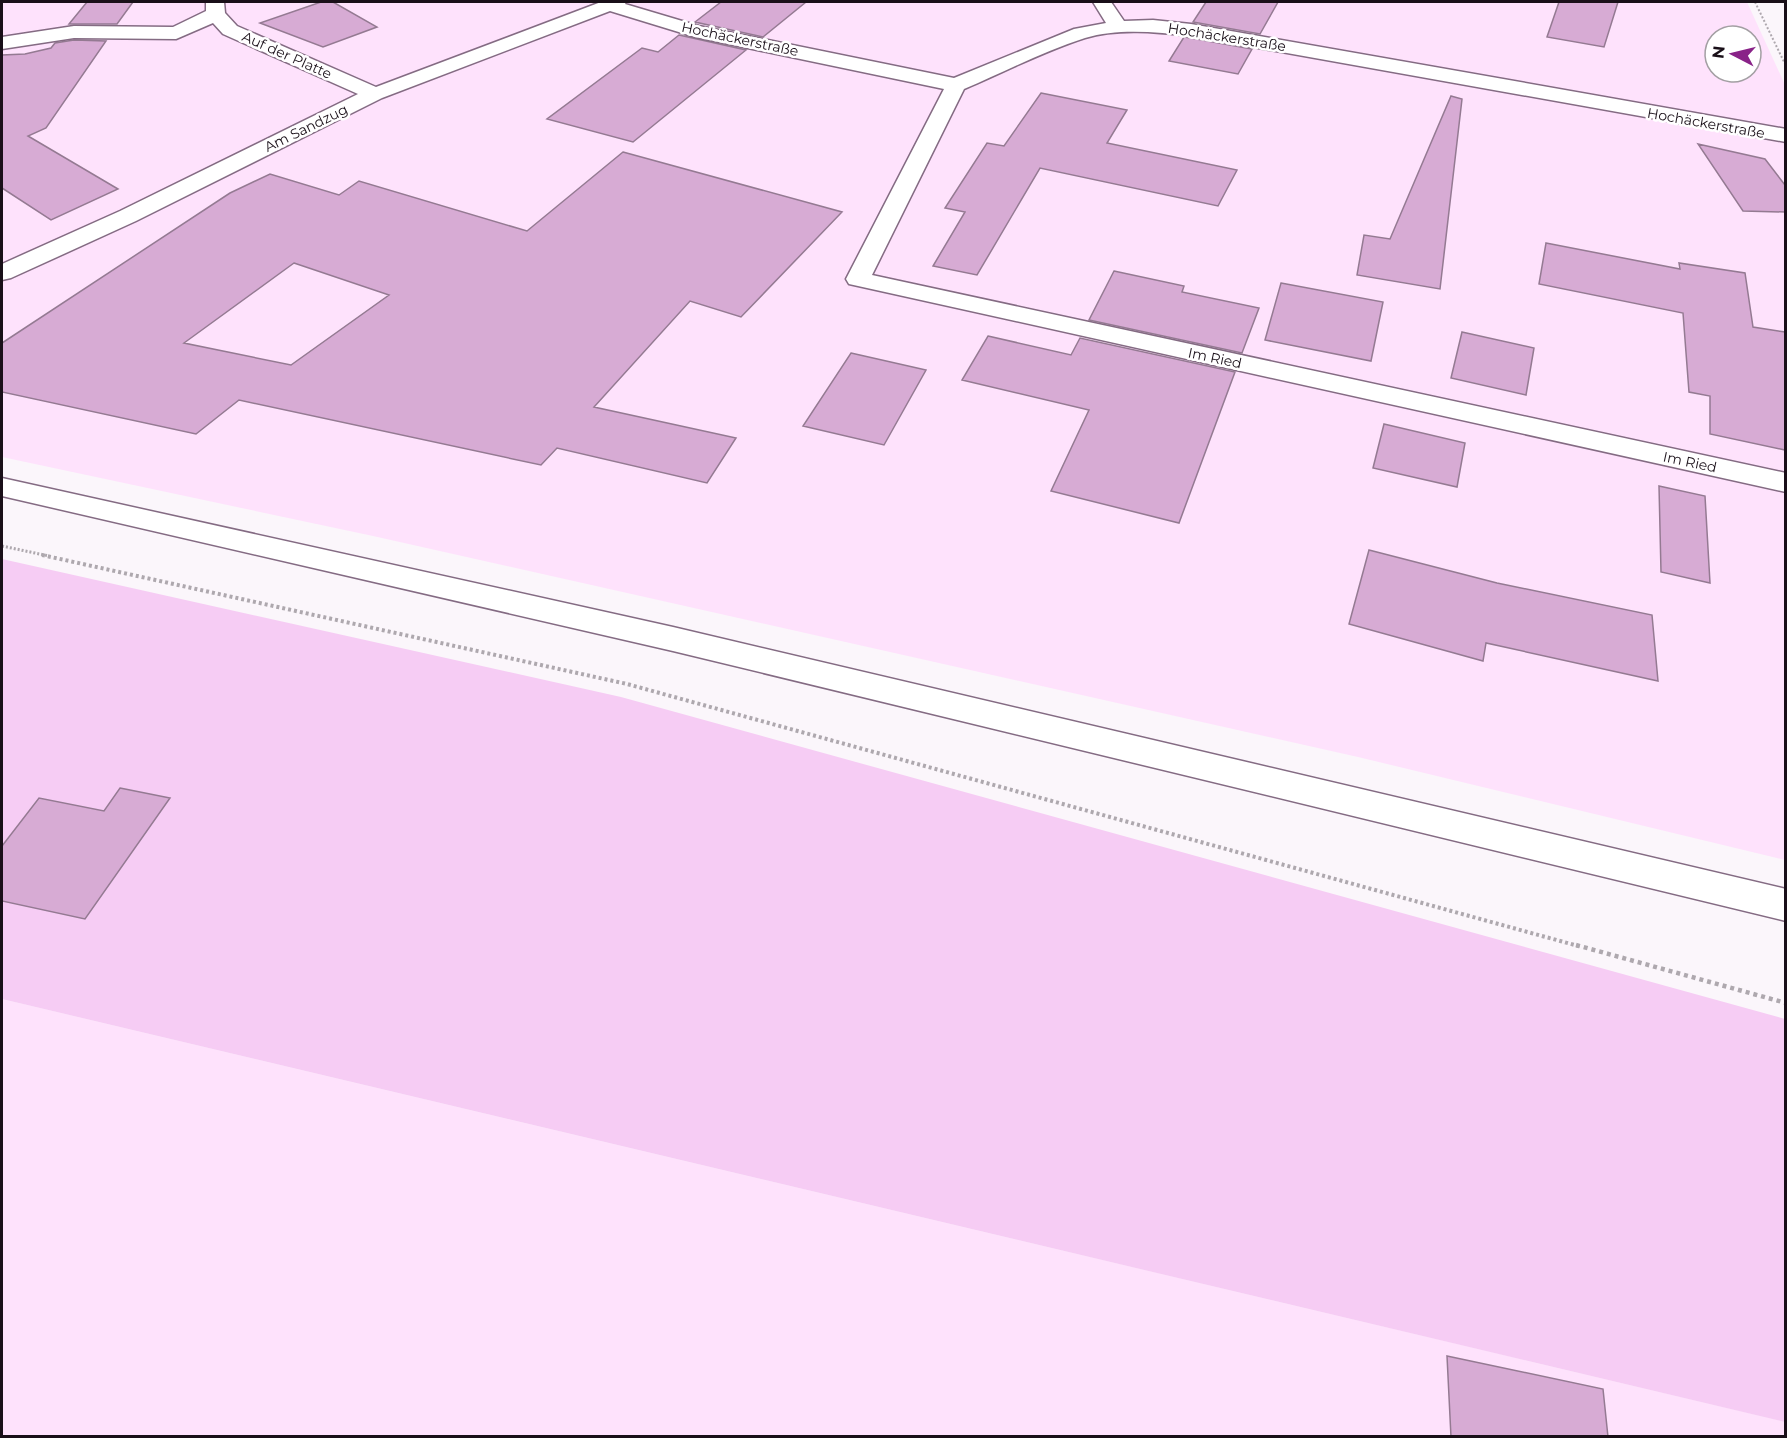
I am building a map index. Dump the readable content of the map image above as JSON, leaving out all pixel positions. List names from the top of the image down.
{
  "streets": {
    "street": [
      "Hochäckerstraße",
      "Auf der Platte",
      "Am Sandzug",
      "Im Ried"
    ]
  },
  "crossings": [
    ["Hochäckerstraße", "Am Sandzug"],
    ["Hochäckerstraße", "Im Ried"],
    ["Auf der Platte", "Am Sandzug"]
  ],
  "north": "left"
}
